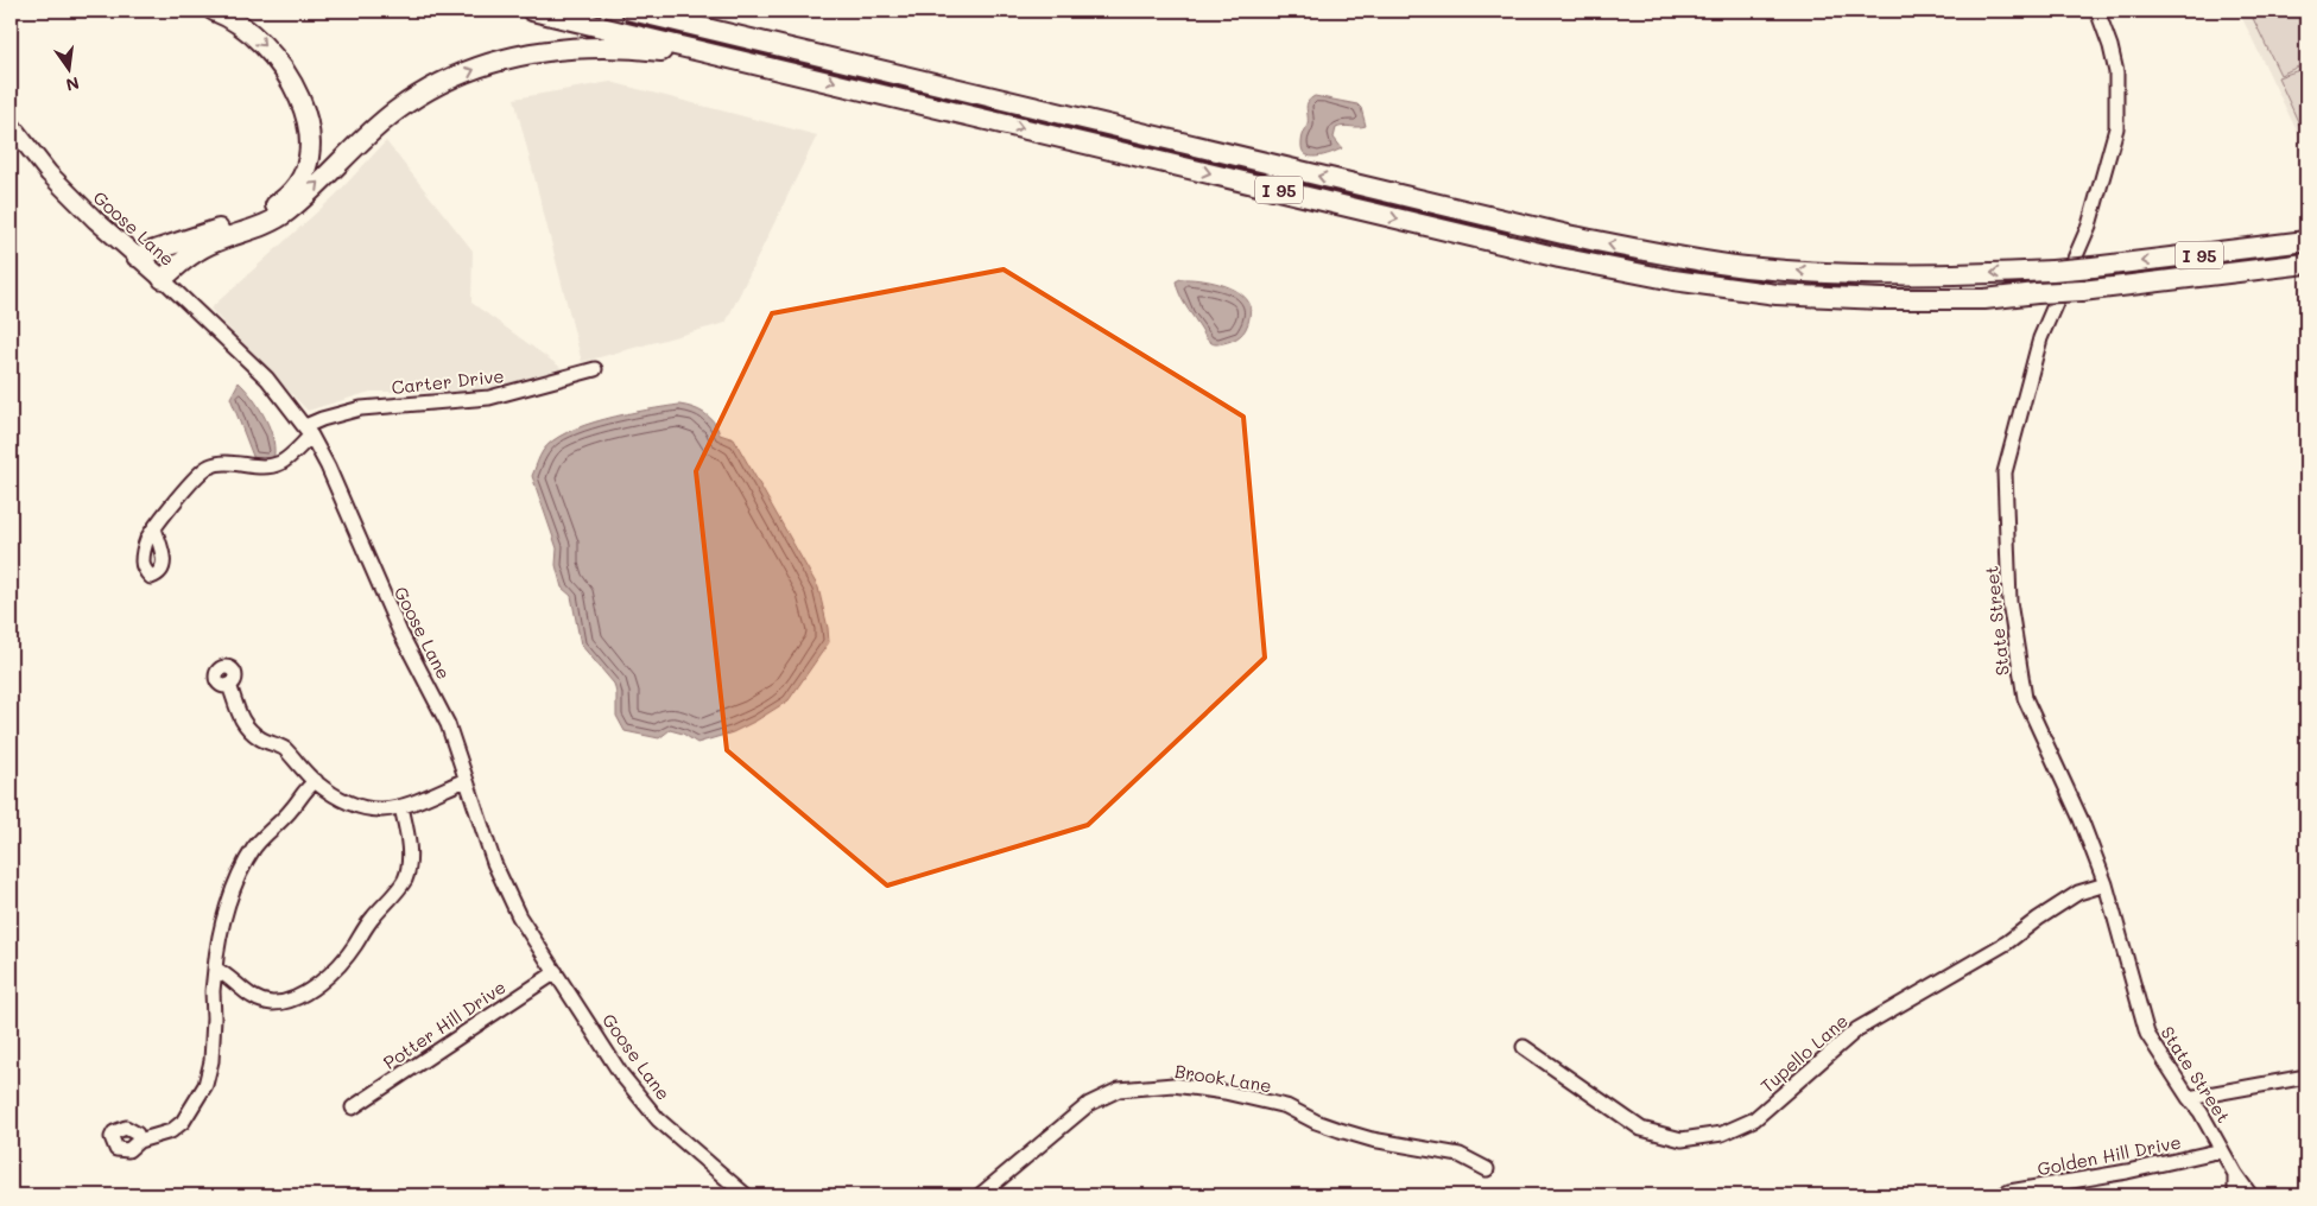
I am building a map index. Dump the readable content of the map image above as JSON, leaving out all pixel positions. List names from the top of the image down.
{
  "streets": {
    "highway": ["I 95"],
    "main road": ["Goose Lane"],
    "street": [
      "Carter Drive",
      "State Street",
      "Potter Hill Drive",
      "Tupello Lane",
      "Brook Lane",
      "Golden Hill Drive"
    ]
  },
  "crossings": [
    ["Goose Lane", "Carter Drive"],
    ["Goose Lane", "Potter Hill Drive"],
    ["State Street", "Tupello Lane"],
    ["State Street", "Golden Hill Drive"]
  ],
  "north": "bottom"
}
